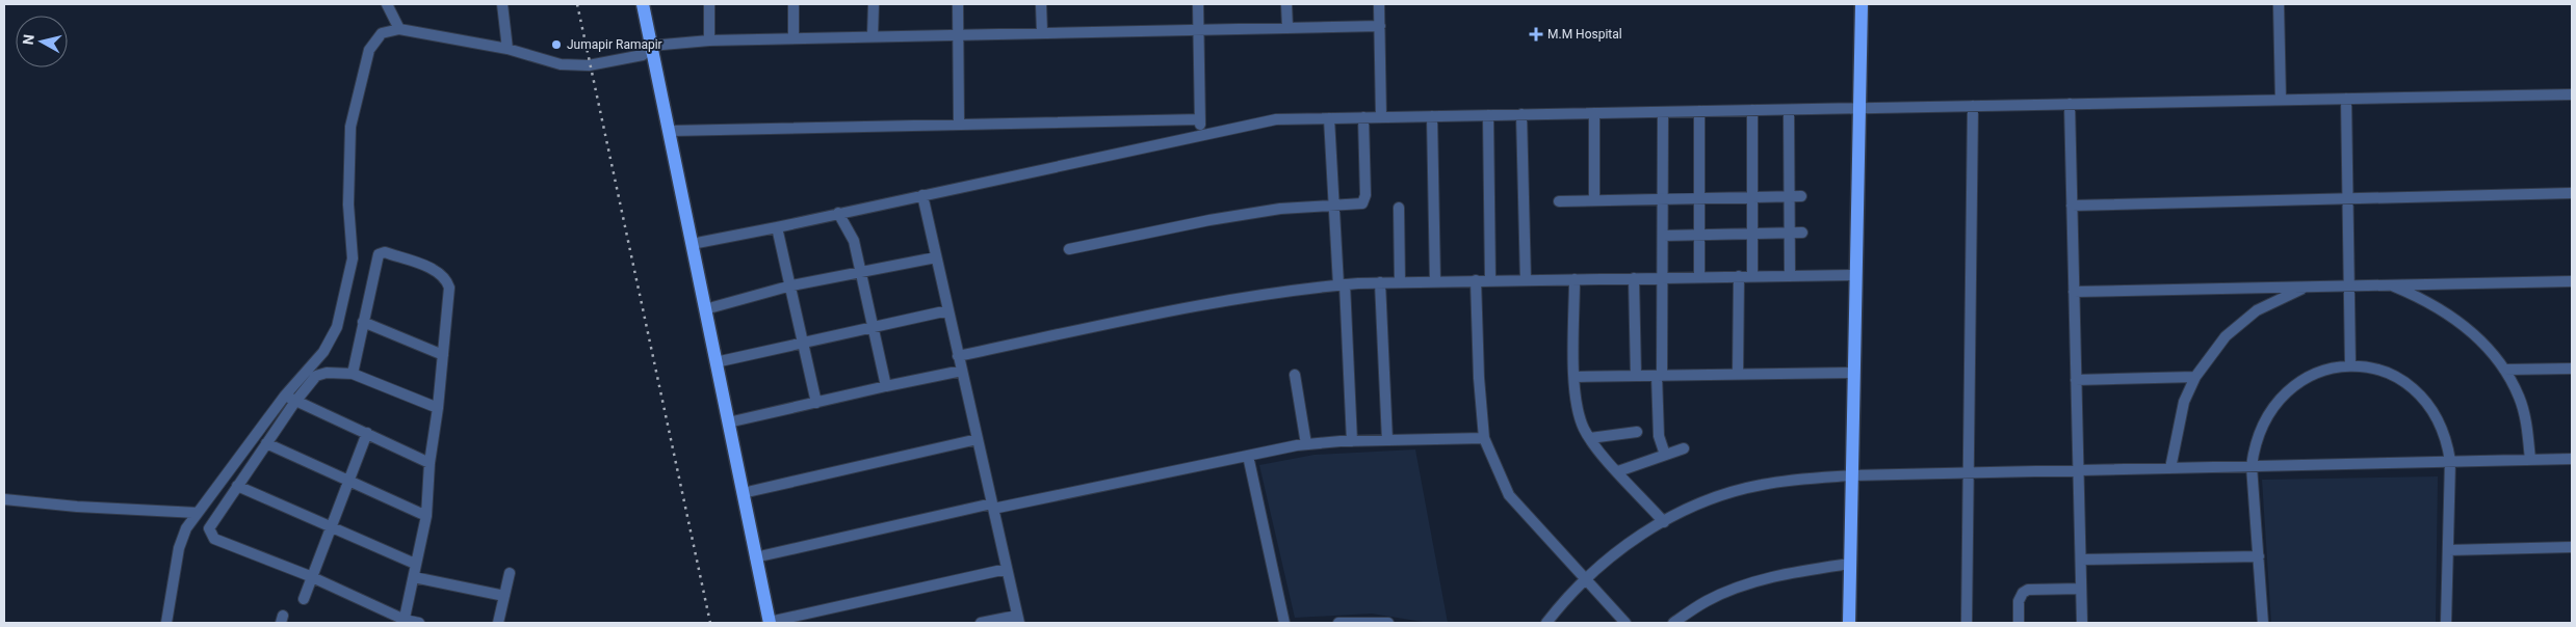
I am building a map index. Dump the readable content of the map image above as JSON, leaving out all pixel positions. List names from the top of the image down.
{
  "places": {
    "health": ["M.M Hospital"],
    "other": ["Jumapir Ramapir"]
  },
  "north": "left"
}
